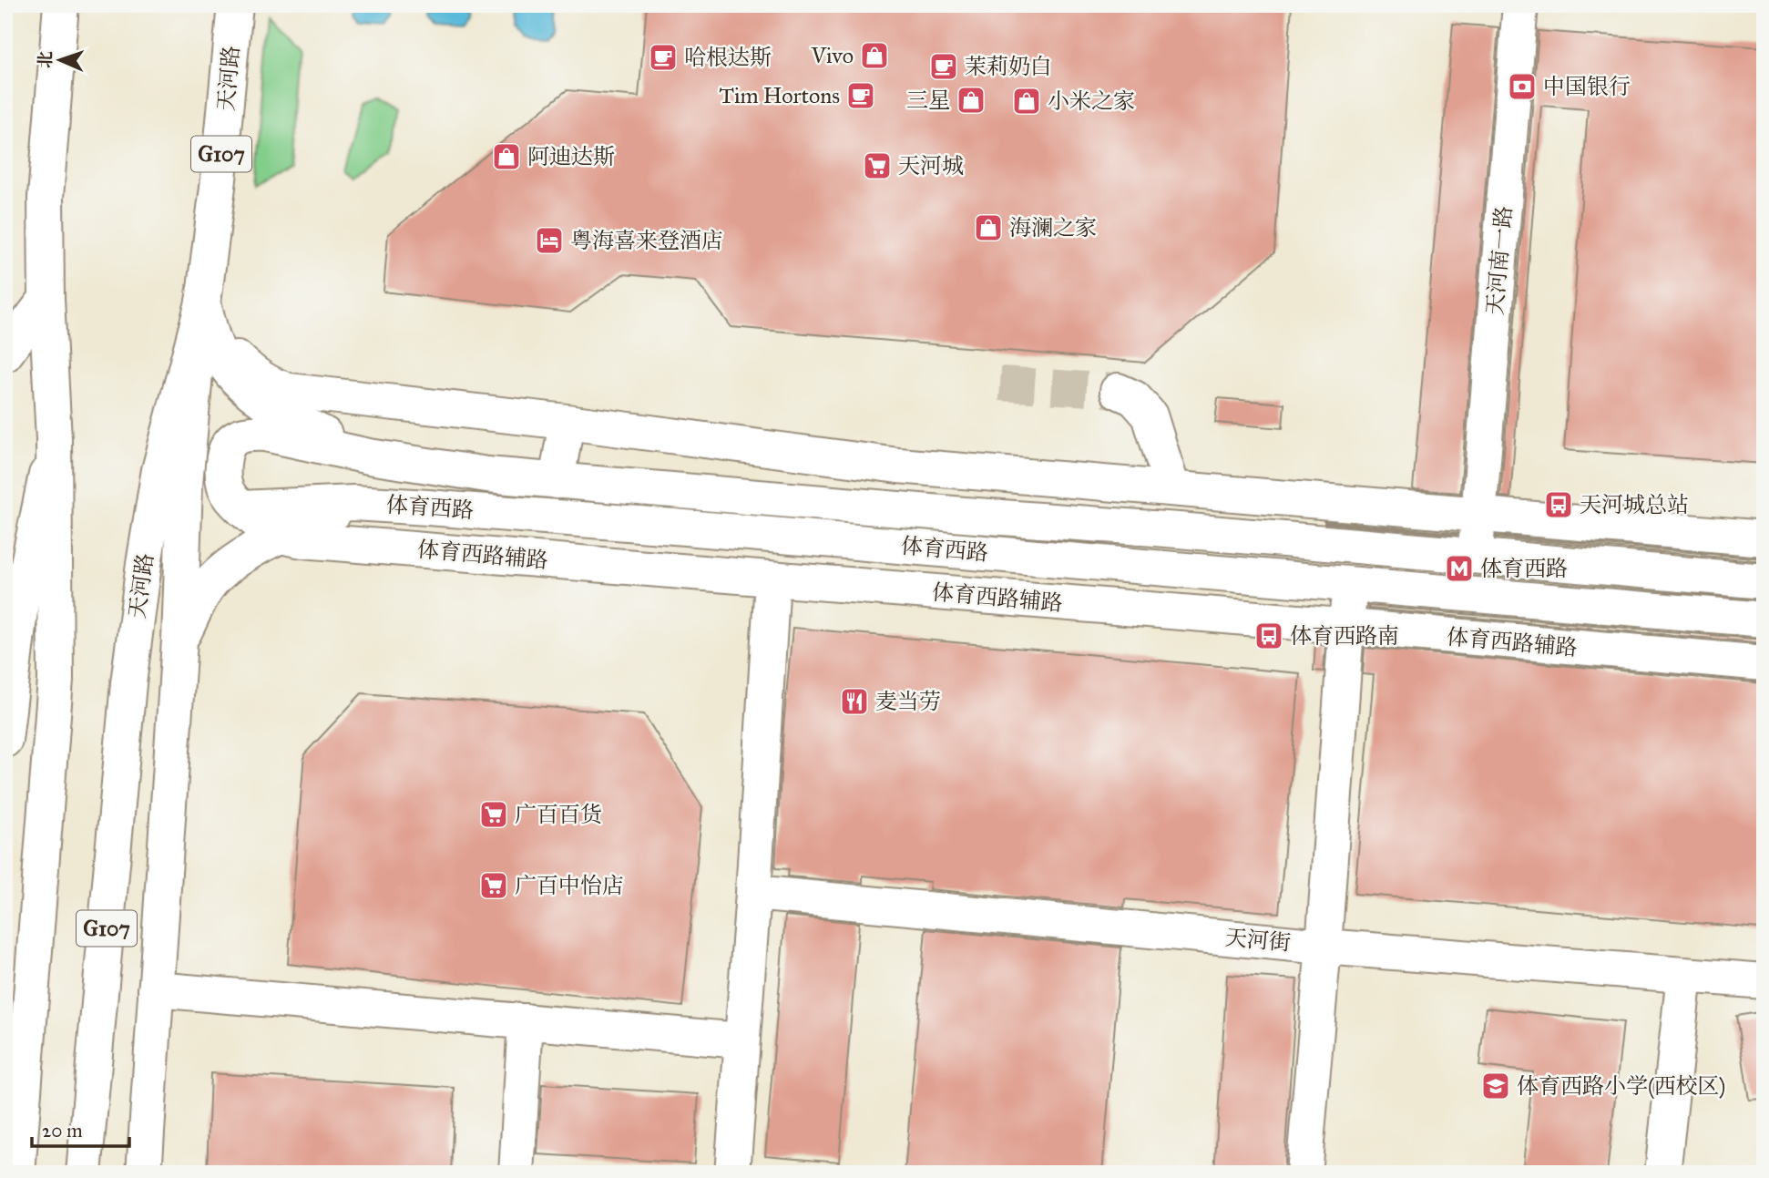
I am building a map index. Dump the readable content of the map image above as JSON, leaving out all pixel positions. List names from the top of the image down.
{
  "streets": {
    "main road": [
      "天河路",
      "G107",
      "天河南一路",
      "体育西路",
      "体育西路辅路",
      "天河街"
    ]
  },
  "crossings": [
    ["天河南一路", "体育西路"],
    ["体育西路", "体育西路辅路"]
  ],
  "places": {
    "shop": [
      "Vivo",
      "三星",
      "小米之家",
      "阿迪达斯",
      "海澜之家"
    ],
    "cafe": ["哈根达斯", "茉莉奶白", "Tim Hortons"],
    "bank": ["中国银行"],
    "supermarket": ["天河城", "广百百货", "广百中怡店"],
    "hotel": ["粤海喜来登酒店"],
    "bus stop": ["天河城总站", "体育西路南"],
    "metro station": ["体育西路"],
    "restaurant": ["麦当劳"],
    "school or university": ["体育西路小学(西校区)"]
  },
  "scale_bar": "20 m",
  "north": "left"
}
